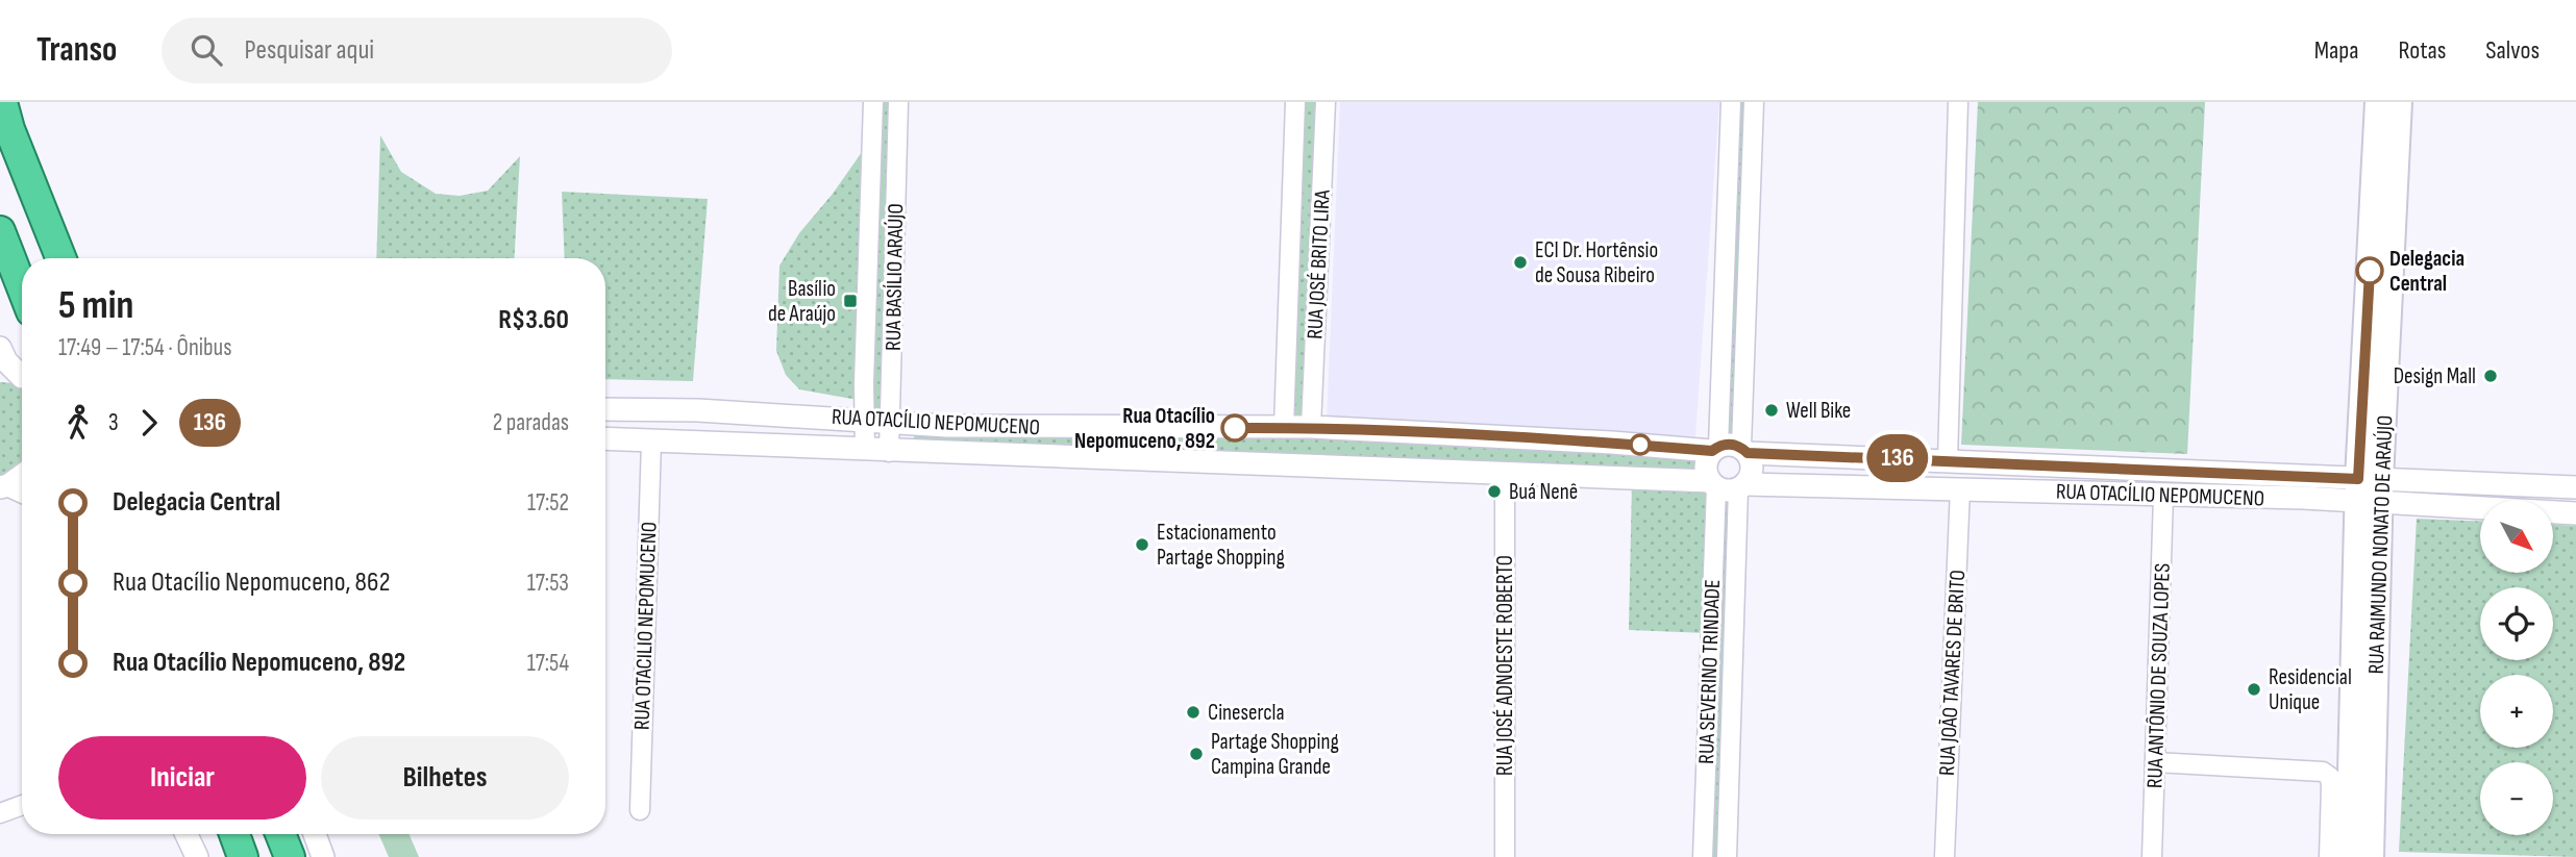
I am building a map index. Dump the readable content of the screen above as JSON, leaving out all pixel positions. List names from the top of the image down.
{
  "streets": {
    "main road": ["RUA RAIMUNDO NONATO DE ARAÚJO"],
    "street": [
      "RUA JOSÉ BRITO LIRA",
      "RUA BASÍLIO ARAÚJO",
      "RUA OTACÍLIO NEPOMUCENO",
      "RUA OTACILIO NEPOMUCENO",
      "RUA JOSÉ ADNOESTE ROBERTO",
      "RUA SEVERINO TRINDADE",
      "RUA JOÃO TAVARES DE BRITO",
      "RUA ANTÔNIO DE SOUZA LOPES"
    ]
  },
  "crossings": [
    ["RUA JOSÉ BRITO LIRA", "RUA OTACÍLIO NEPOMUCENO"],
    ["RUA BASÍLIO ARAÚJO", "RUA OTACÍLIO NEPOMUCENO"],
    ["RUA OTACÍLIO NEPOMUCENO", "RUA RAIMUNDO NONATO DE ARAÚJO"],
    ["RUA OTACÍLIO NEPOMUCENO", "RUA OTACILIO NEPOMUCENO"],
    ["RUA OTACÍLIO NEPOMUCENO", "RUA JOSÉ ADNOESTE ROBERTO"],
    ["RUA OTACÍLIO NEPOMUCENO", "RUA SEVERINO TRINDADE"],
    ["RUA OTACÍLIO NEPOMUCENO", "RUA JOÃO TAVARES DE BRITO"],
    ["RUA OTACÍLIO NEPOMUCENO", "RUA ANTÔNIO DE SOUZA LOPES"]
  ],
  "places": {
    "other": [
      "ECI Dr. Hortênsio de Sousa Ribeiro",
      "Delegacia Central",
      "Design Mall",
      "Well Bike",
      "Rua Otacílio Nepomuceno, 892",
      "Buá Nenê",
      "Estacionamento Partage Shopping",
      "Residencial Unique",
      "Cinesercla",
      "Partage Shopping Campina Grande"
    ],
    "transit": ["Basílio de Araújo"]
  },
  "lines": ["bus line 136"],
  "north": "bottom right",
  "page": {
    "header": "Transo",
    "search": "Pesquisar aqui",
    "nav": ["Mapa", "Rotas", "Salvos"],
    "on_map": "136",
    "heading": ["5 min", "17:49 – 17:54 · Ônibus", "R$3.60"],
    "legs": ["3", "136", "2 paradas"],
    "list": [
      {
        "name": "Delegacia Central",
        "value": "17:52"
      },
      {
        "name": "Rua Otacílio Nepomuceno, 862",
        "value": "17:53"
      },
      {
        "name": "Rua Otacílio Nepomuceno, 892",
        "value": "17:54"
      }
    ],
    "map_buttons": ["+", "−"],
    "buttons": ["Iniciar", "Bilhetes"]
  }
}
